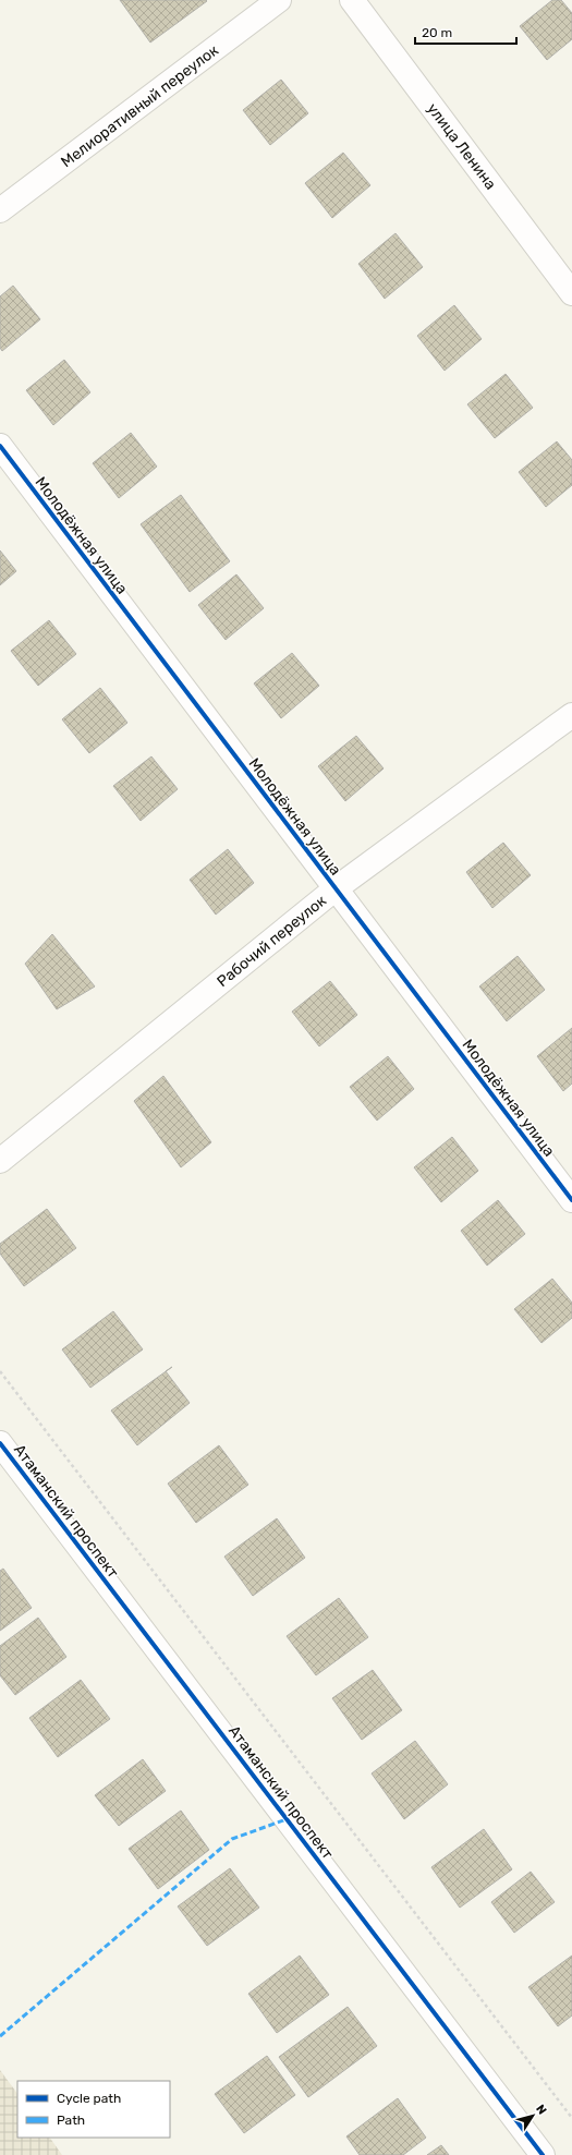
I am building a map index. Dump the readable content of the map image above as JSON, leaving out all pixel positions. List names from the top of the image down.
{
  "streets": {
    "street": [
      "Мелиоративный переулок",
      "улица Ленина",
      "Молодёжная улица",
      "Рабочий переулок",
      "Атаманский проспект"
    ]
  },
  "crossings": [
    ["Молодёжная улица", "Рабочий переулок"]
  ],
  "legend": ["Cycle path", "Path"],
  "scale_bar": "20 m",
  "north": "top right"
}
